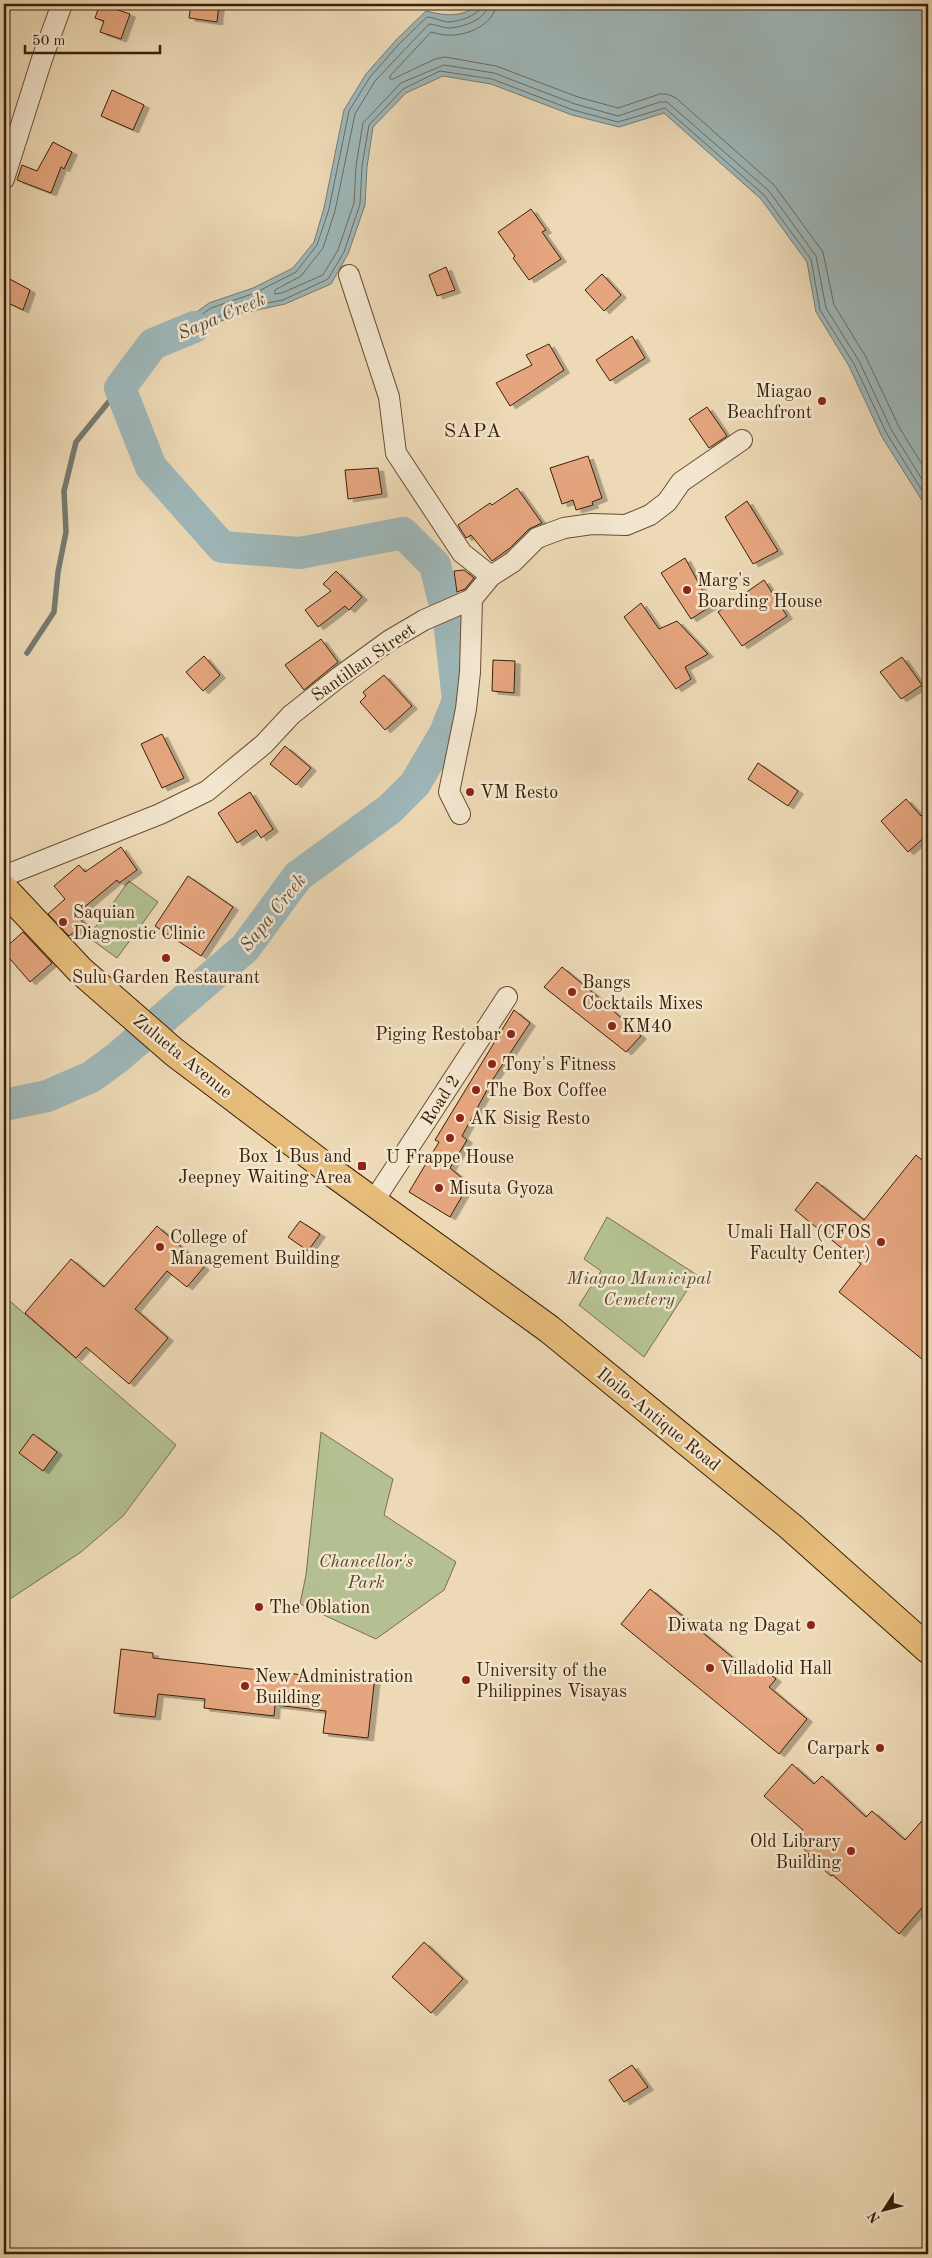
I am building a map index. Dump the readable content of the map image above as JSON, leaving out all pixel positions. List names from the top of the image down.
{
  "streets": {
    "main road": ["Zulueta Avenue", "Iloilo-Antique Road"],
    "street": ["Santillan Street", "Road 2"]
  },
  "crossings": [
    ["Zulueta Avenue", "Road 2"],
    ["Zulueta Avenue", "Iloilo-Antique Road"],
    ["Road 2", "Iloilo-Antique Road"]
  ],
  "districts": ["SAPA"],
  "water": ["Sapa Creek"],
  "parks": ["Miagao Municipal Cemetery", "Chancellor's Park"],
  "places": {
    "other": [
      "Miagao Beachfront",
      "Marg's Boarding House",
      "VM Resto",
      "Saquian Diagnostic Clinic",
      "Sulu Garden Restaurant",
      "Bangs Cocktails Mixes",
      "KM40",
      "Piging Restobar",
      "Tony's Fitness",
      "The Box Coffee",
      "AK Sisig Resto",
      "U Frappe House",
      "Misuta Gyoza",
      "Umali Hall (CFOS Faculty Center)",
      "College of Management Building",
      "The Oblation",
      "Diwata ng Dagat",
      "Villadolid Hall",
      "University of the Philippines Visayas",
      "New Administration Building",
      "Carpark",
      "Old Library Building"
    ],
    "transit": ["Box 1 Bus and Jeepney Waiting Area"]
  },
  "scale_bar": "50 m",
  "north": "bottom left"
}
